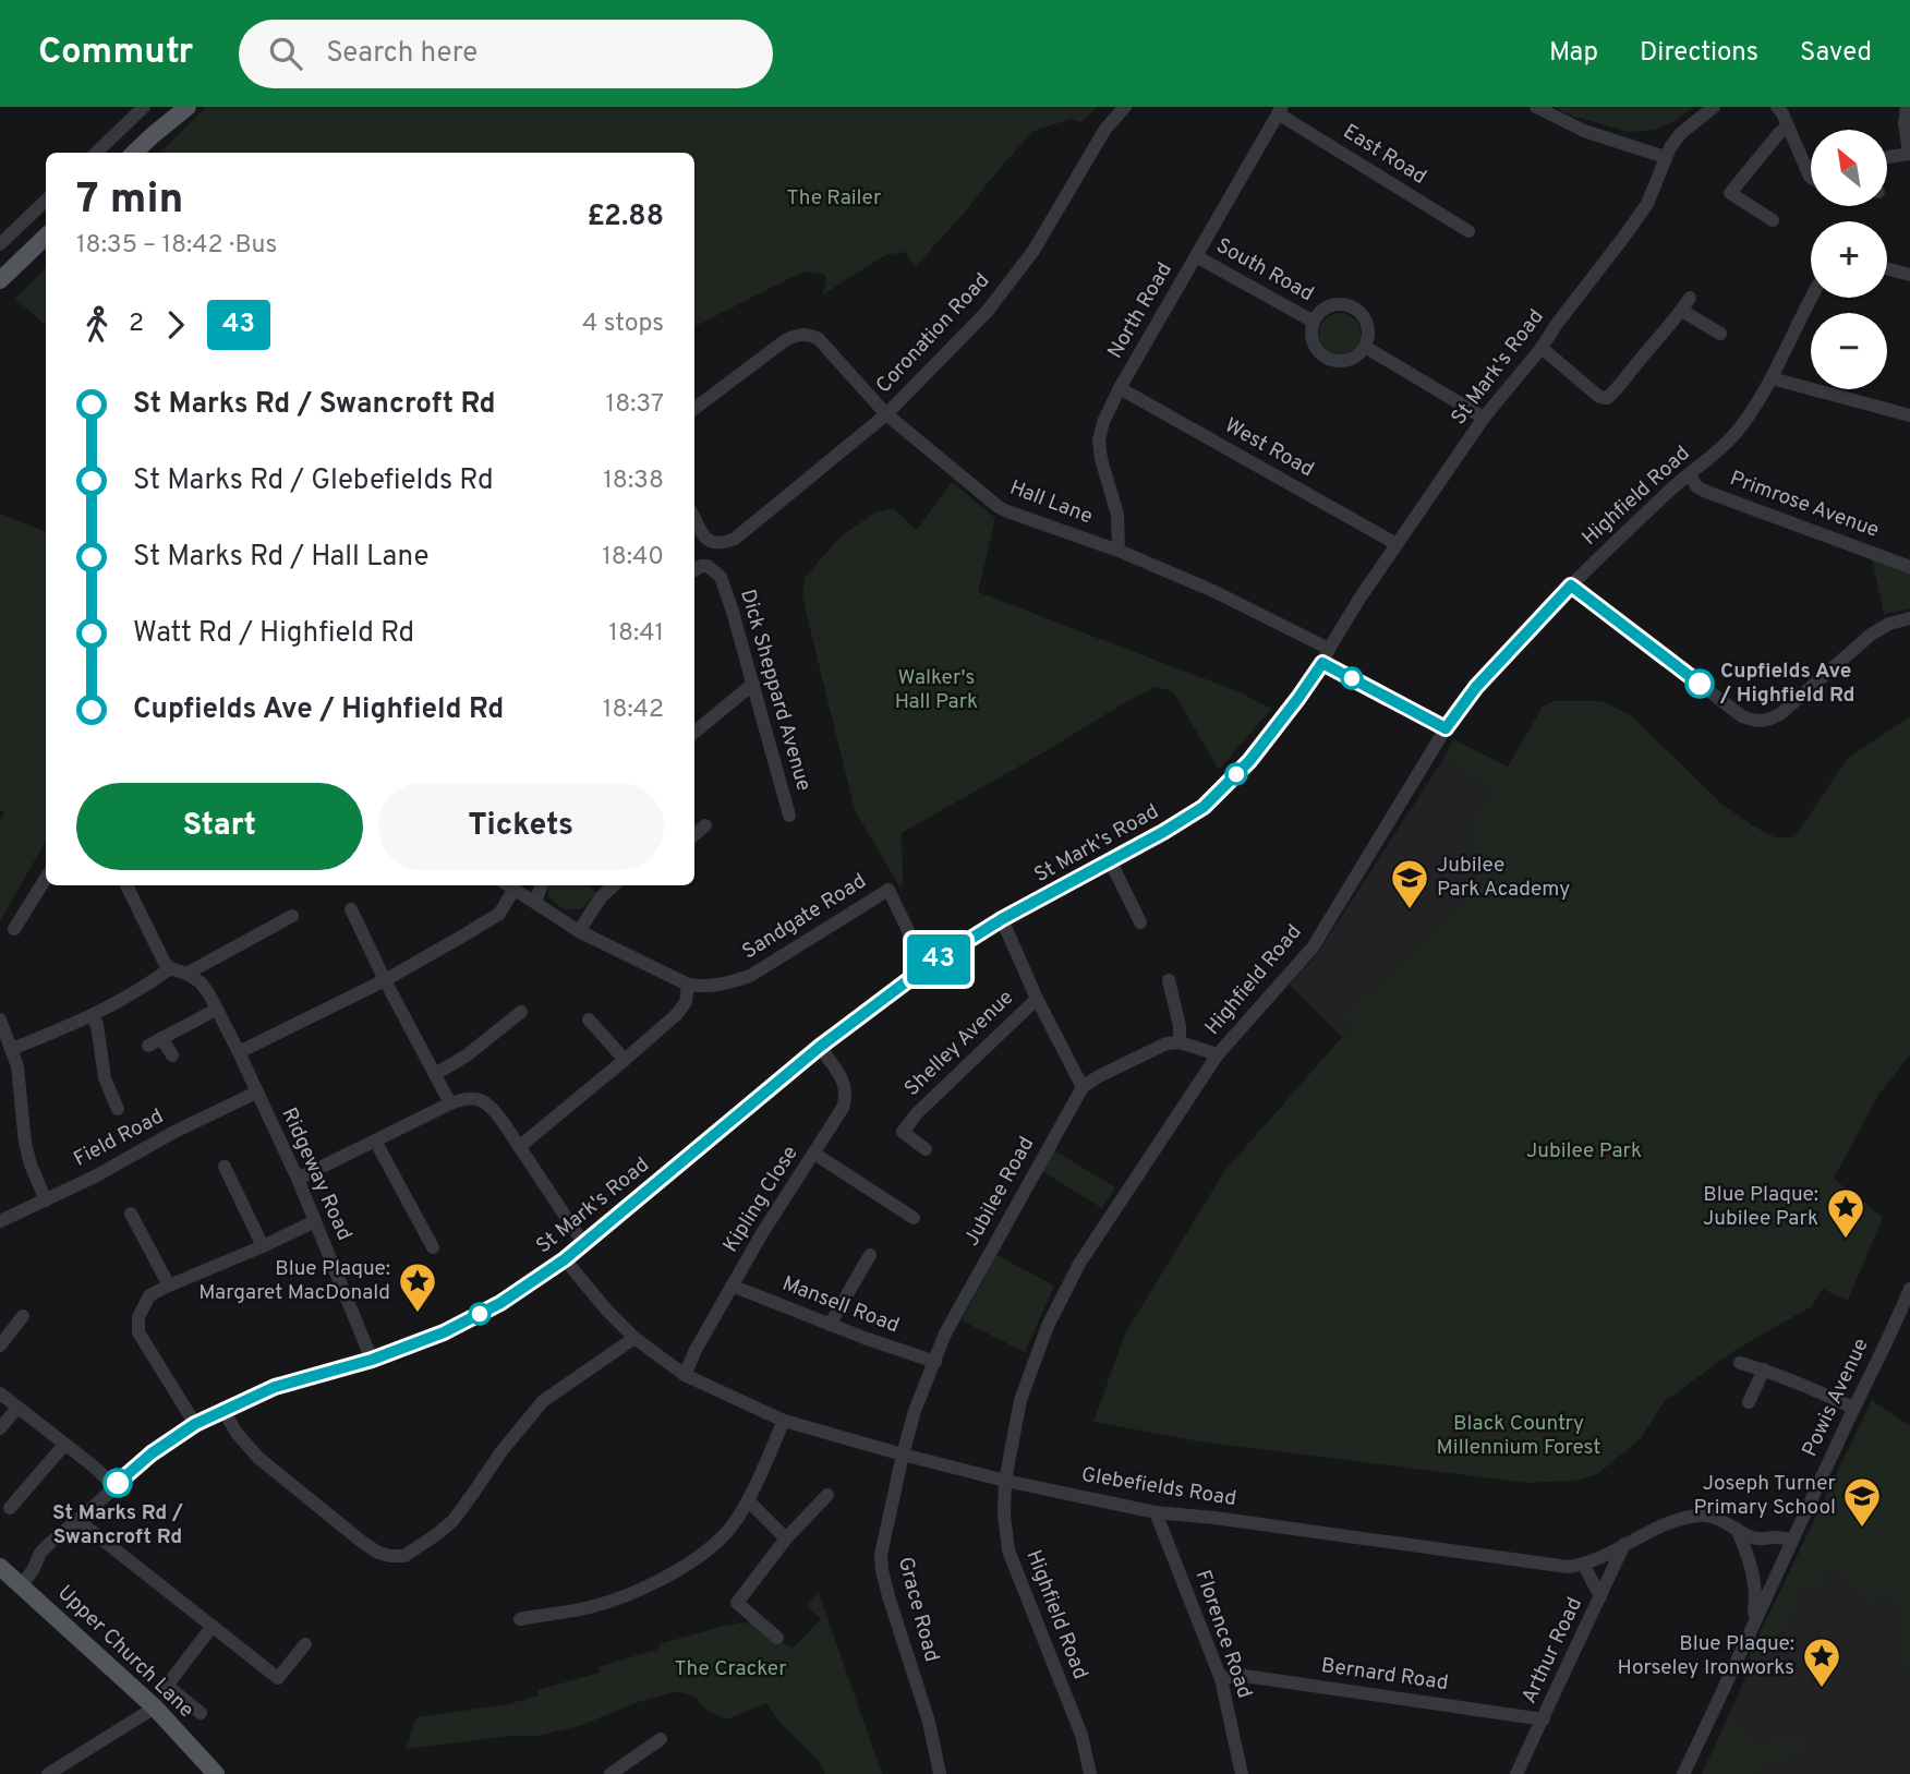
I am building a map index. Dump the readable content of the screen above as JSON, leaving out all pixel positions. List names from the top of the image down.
{
  "streets": {
    "main road": ["Upper Church Lane"],
    "street": [
      "East Road",
      "South Road",
      "North Road",
      "Coronation Road",
      "St Mark's Road",
      "West Road",
      "Highfield Road",
      "Hall Lane",
      "Primrose Avenue",
      "Dick Sheppard Avenue",
      "Sandgate Road",
      "Shelley Avenue",
      "Field Road",
      "Ridgeway Road",
      "Jubilee Road",
      "Kipling Close",
      "Mansell Road",
      "Powis Avenue",
      "Glebefields Road",
      "Grace Road",
      "Florence Road",
      "Arthur Road",
      "Bernard Road"
    ]
  },
  "crossings": [
    ["East Road", "North Road"],
    ["South Road", "North Road"],
    ["North Road", "West Road"],
    ["North Road", "Hall Lane"],
    ["Coronation Road", "Hall Lane"],
    ["St Mark's Road", "West Road"],
    ["St Mark's Road", "Hall Lane"],
    ["St Mark's Road", "Sandgate Road"],
    ["St Mark's Road", "Ridgeway Road"],
    ["St Mark's Road", "Kipling Close"],
    ["St Mark's Road", "Glebefields Road"],
    ["St Mark's Road", "Upper Church Lane"],
    ["Highfield Road", "Primrose Avenue"],
    ["Highfield Road", "Glebefields Road"],
    ["Field Road", "Ridgeway Road"],
    ["Jubilee Road", "Mansell Road"],
    ["Jubilee Road", "Glebefields Road"],
    ["Jubilee Road", "Grace Road"],
    ["Kipling Close", "Mansell Road"],
    ["Kipling Close", "Glebefields Road"],
    ["Glebefields Road", "Grace Road"],
    ["Glebefields Road", "Florence Road"],
    ["Florence Road", "Bernard Road"],
    ["Arthur Road", "Bernard Road"]
  ],
  "parks": [
    "The Railer",
    "Walker's Hall Park",
    "Jubilee Park",
    "Black Country Millennium Forest",
    "The Cracker"
  ],
  "places": {
    "other": ["Cupfields Ave / Highfield Rd", "St Marks Rd / Swancroft Rd"],
    "school or university": ["Jubilee Park Academy", "Joseph Turner Primary School"],
    "place": ["Blue Plaque: Jubilee Park", "Blue Plaque: Margaret MacDonald", "Blue Plaque: Horseley Ironworks"]
  },
  "lines": ["bus line 43"],
  "north": "top left",
  "page": {
    "header": "Commutr",
    "search": "Search here",
    "nav": ["Map", "Directions", "Saved"],
    "on_map": "43",
    "map_buttons": ["+", "−"],
    "heading": ["7 min", "18:35 – 18:42 · Bus", "£2.88"],
    "legs": ["2", "43", "4 stops"],
    "list": [
      {
        "name": "St Marks Rd / Swancroft Rd",
        "value": "18:37"
      },
      {
        "name": "St Marks Rd / Glebefields Rd",
        "value": "18:38"
      },
      {
        "name": "St Marks Rd / Hall Lane",
        "value": "18:40"
      },
      {
        "name": "Watt Rd / Highfield Rd",
        "value": "18:41"
      },
      {
        "name": "Cupfields Ave / Highfield Rd",
        "value": "18:42"
      }
    ],
    "buttons": ["Start", "Tickets"]
  }
}
